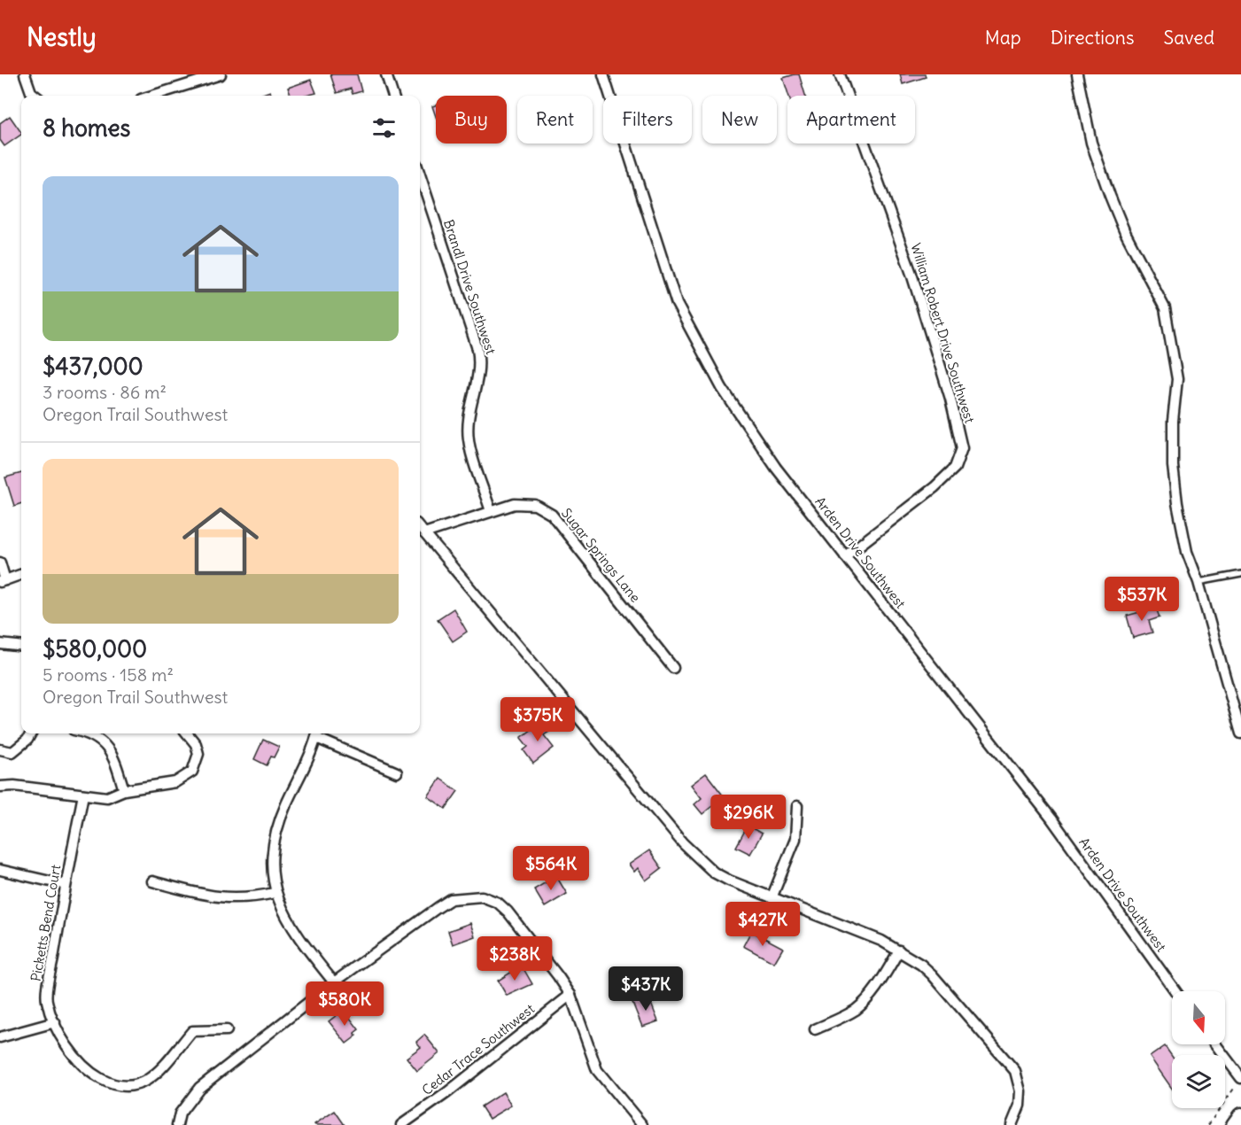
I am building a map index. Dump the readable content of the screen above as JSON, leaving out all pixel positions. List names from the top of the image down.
{
  "streets": {
    "street": [
      "Brandl Drive Southwest",
      "William Robert Drive Southwest",
      "Arden Drive Southwest",
      "Sugar Springs Lane",
      "Picketts Bend Court",
      "Cedar Trace Southwest"
    ]
  },
  "crossings": [
    ["Brandl Drive Southwest", "Sugar Springs Lane"],
    ["William Robert Drive Southwest", "Arden Drive Southwest"]
  ],
  "north": "bottom",
  "page": {
    "header": "Nestly",
    "nav": ["Map", "Directions", "Saved"],
    "chip": [
      "Buy",
      "Rent",
      "Filters",
      "New",
      "Apartment"
    ],
    "heading": "8 homes",
    "list": [
      {
        "name": "$437,000",
        "note": "3 rooms · 86 m² · Oregon Trail Southwest"
      },
      {
        "name": "$580,000",
        "note": "5 rooms · 158 m² · Oregon Trail Southwest"
      }
    ],
    "price": [
      "$537K",
      "$375K",
      "$296K",
      "$564K",
      "$427K",
      "$238K",
      "$437K",
      "$580K"
    ]
  }
}
